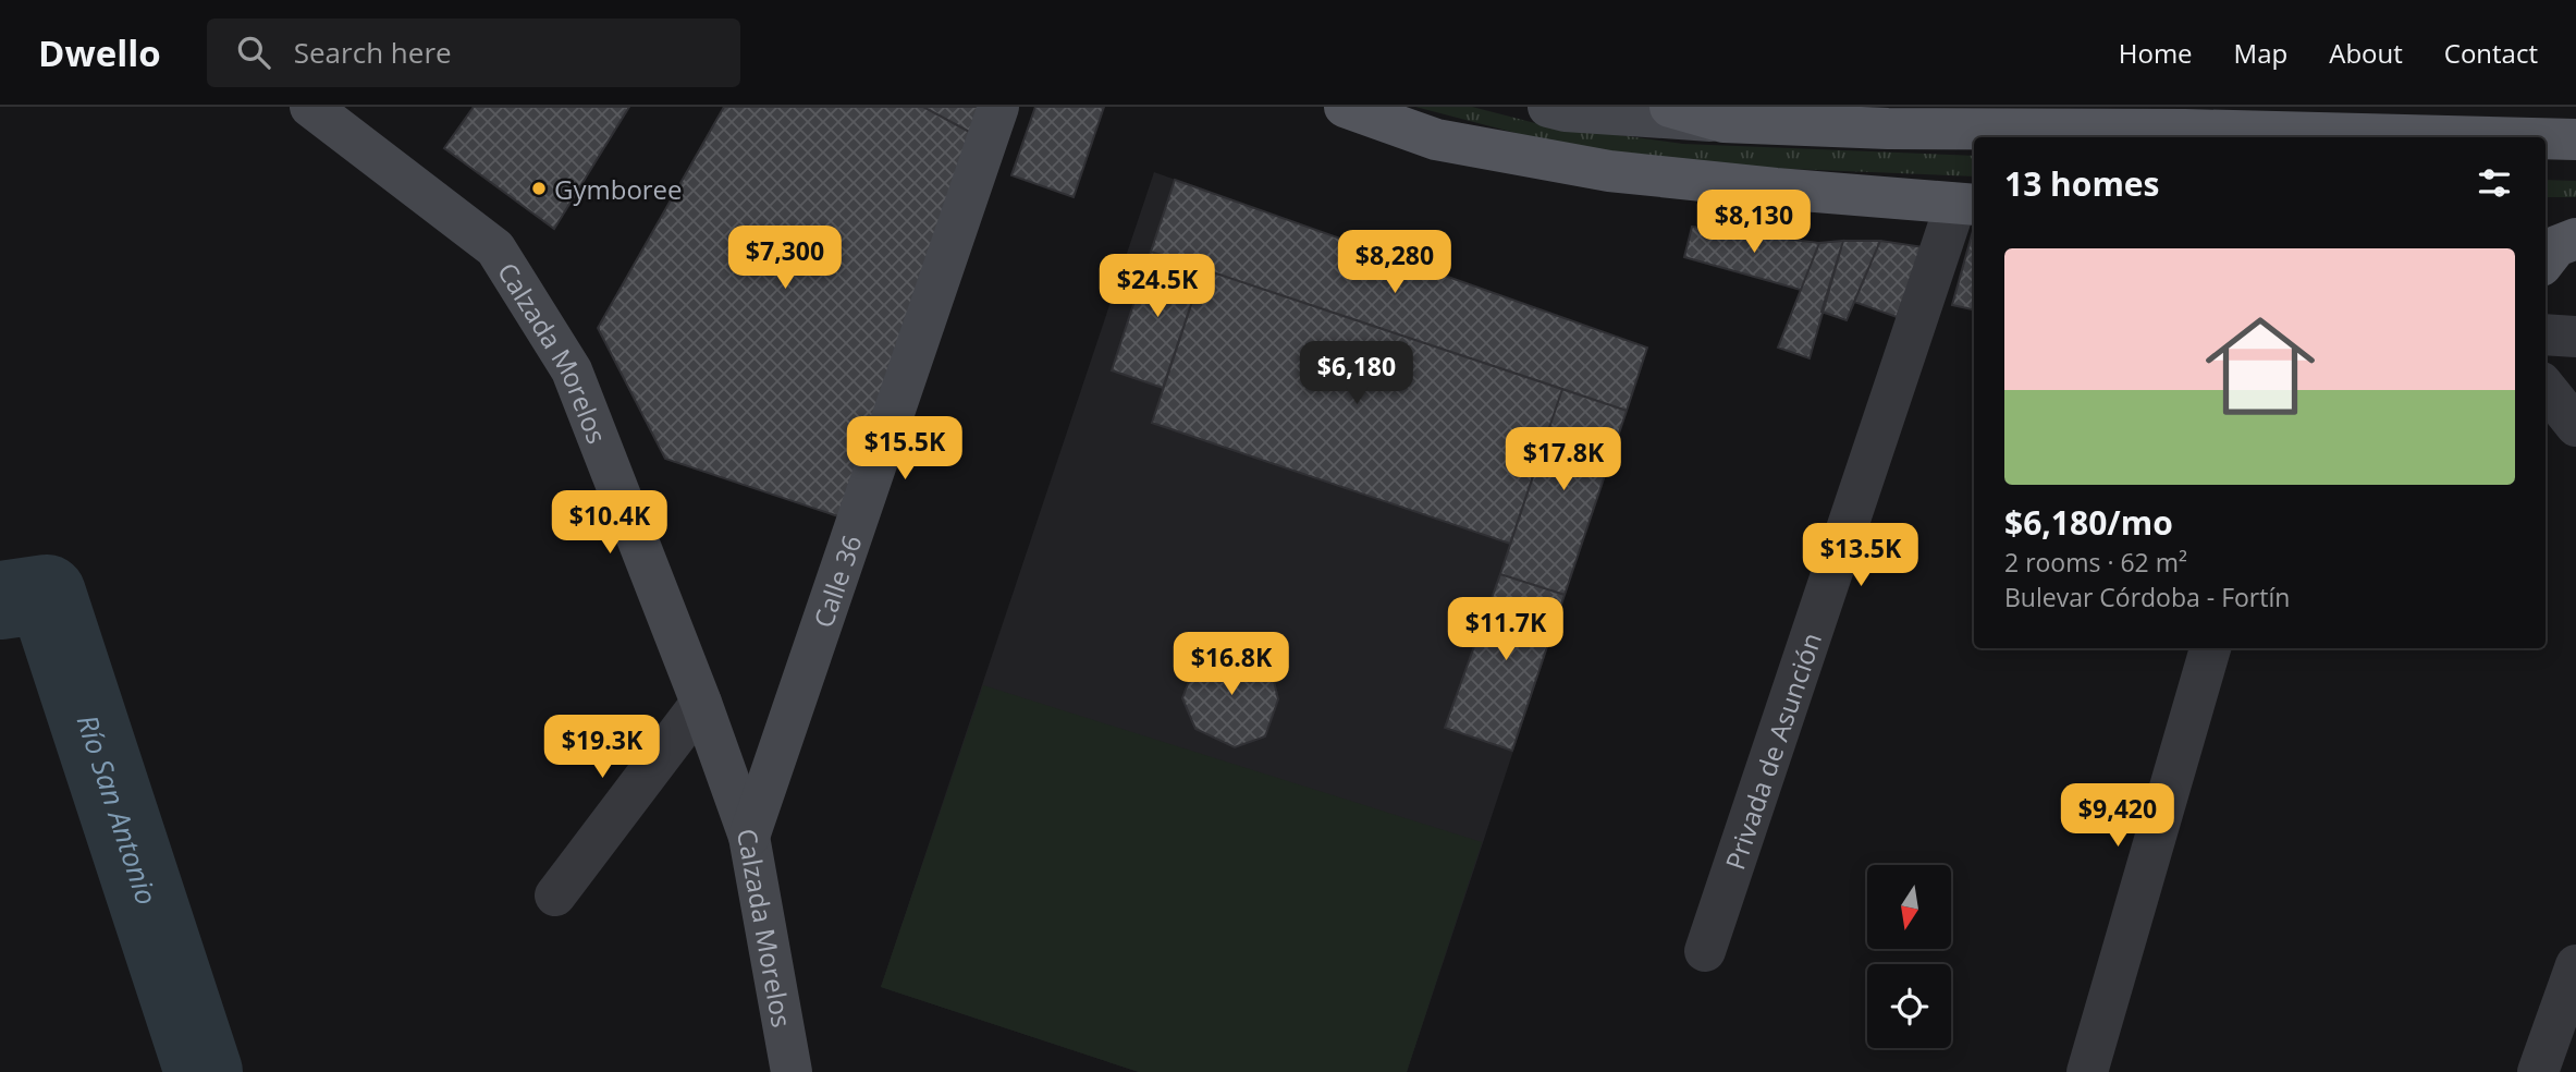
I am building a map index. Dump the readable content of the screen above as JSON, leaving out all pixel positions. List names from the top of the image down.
{
  "streets": {
    "main road": ["Calzada Morelos", "Calle 36"],
    "street": ["Privada de Asunción"]
  },
  "crossings": [
    ["Calzada Morelos", "Calle 36"]
  ],
  "water": ["Río San Antonio"],
  "places": ["Gymboree"],
  "north": "bottom",
  "page": {
    "header": "Dwello",
    "search": "Search here",
    "nav": [
      "Home",
      "Map",
      "About",
      "Contact"
    ],
    "heading": "13 homes",
    "price": [
      "$8,130",
      "$7,300",
      "$8,280",
      "$24.5K",
      "$6,180",
      "$15.5K",
      "$17.8K",
      "$10.4K",
      "$13.5K",
      "$11.7K",
      "$16.8K",
      "$19.3K",
      "$9,420"
    ],
    "list": [
      {
        "name": "$6,180/mo",
        "note": "2 rooms · 62 m² · Bulevar Córdoba - Fortín"
      }
    ]
  }
}
